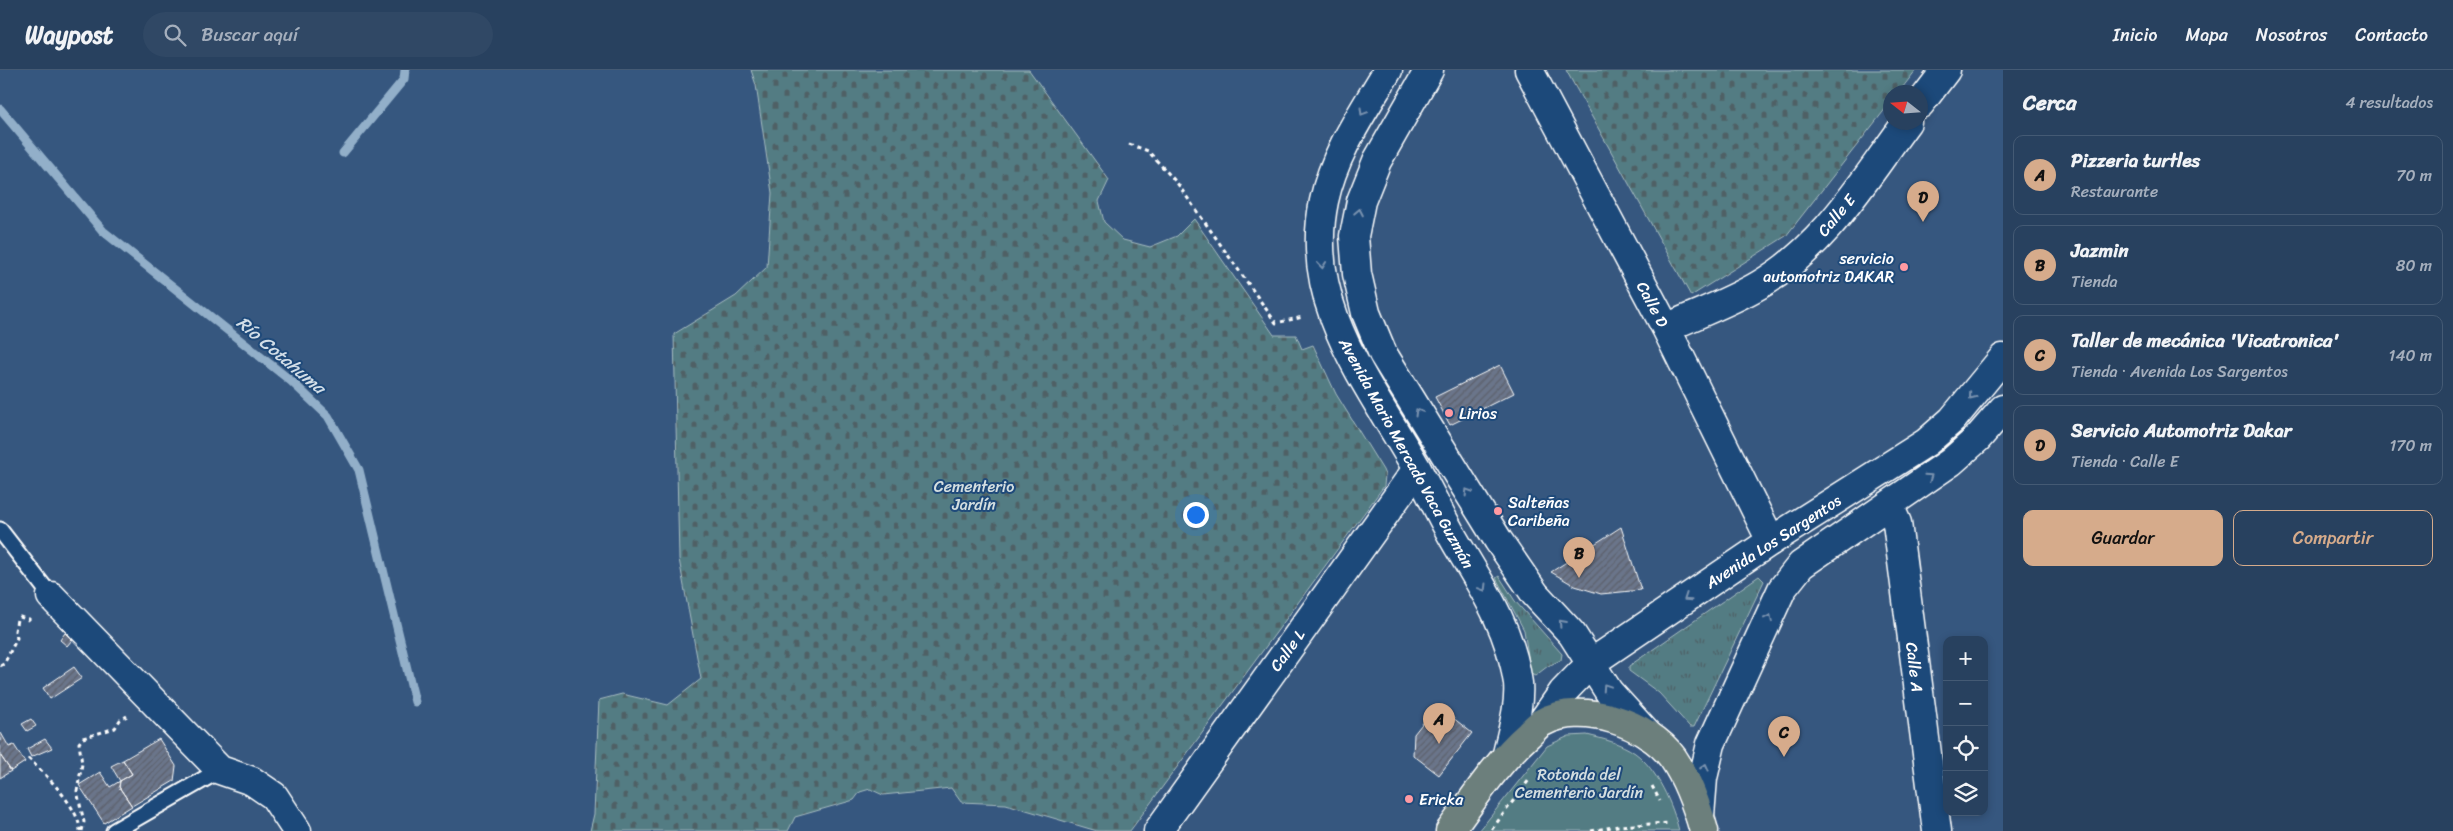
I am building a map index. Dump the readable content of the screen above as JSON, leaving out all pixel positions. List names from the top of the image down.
{
  "streets": {
    "main road": [
      "Calle E",
      "Calle D",
      "Avenida Mario Mercado Vaca Guzmán",
      "Avenida Los Sargentos",
      "Calle L",
      "Calle A"
    ]
  },
  "crossings": [
    ["Calle E", "Calle D"],
    ["Calle D", "Avenida Los Sargentos"],
    ["Avenida Mario Mercado Vaca Guzmán", "Avenida Los Sargentos"],
    ["Avenida Mario Mercado Vaca Guzmán", "Calle L"],
    ["Avenida Los Sargentos", "Calle A"]
  ],
  "water": ["Río Cotahuma"],
  "parks": ["Cementerio Jardín", "Rotonda del Cementerio Jardín"],
  "places": [
    "servicio automotriz DAKAR",
    "Lirios",
    "Salteñas Caribeña",
    "Ericka"
  ],
  "north": "left",
  "page": {
    "header": "Waypost",
    "search": "Buscar aquí",
    "nav": [
      "Inicio",
      "Mapa",
      "Nosotros",
      "Contacto"
    ],
    "heading": ["Cerca", "4 resultados"],
    "list": [
      {
        "mark": "A",
        "name": "Pizzeria turtles",
        "note": "Restaurante",
        "value": "70 m"
      },
      {
        "mark": "B",
        "name": "Jazmin",
        "note": "Tienda",
        "value": "80 m"
      },
      {
        "mark": "C",
        "name": "Taller de mecánica 'Vicatronica'",
        "note": "Tienda · Avenida Los Sargentos",
        "value": "140 m"
      },
      {
        "mark": "D",
        "name": "Servicio Automotriz Dakar",
        "note": "Tienda · Calle E",
        "value": "170 m"
      }
    ],
    "pins": [
      "D",
      "B",
      "A",
      "C"
    ],
    "buttons": ["Guardar", "Compartir"],
    "map_buttons": ["+", "−"]
  }
}
